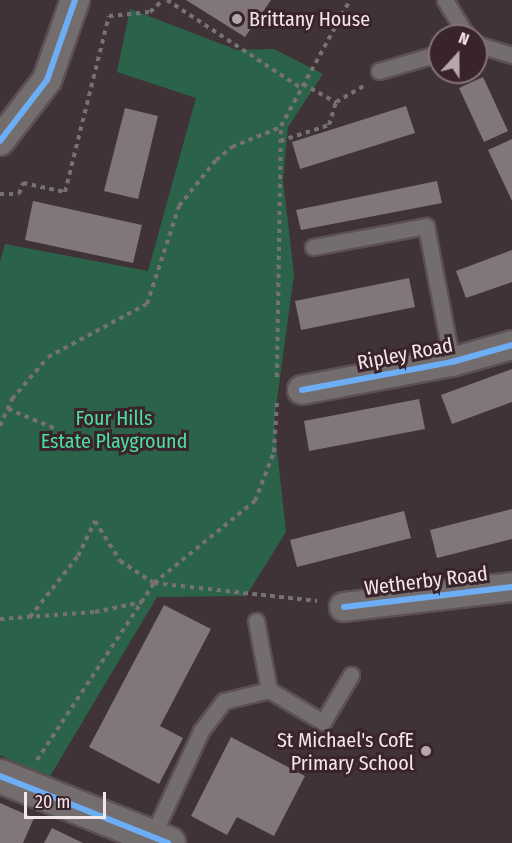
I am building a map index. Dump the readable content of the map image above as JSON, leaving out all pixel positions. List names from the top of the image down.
{
  "streets": {
    "street": ["Ripley Road", "Wetherby Road"]
  },
  "parks": ["Four Hills Estate Playground"],
  "places": ["Brittany House", "St Michael's CofE Primary School"],
  "scale_bar": "20 m",
  "north": "top"
}
